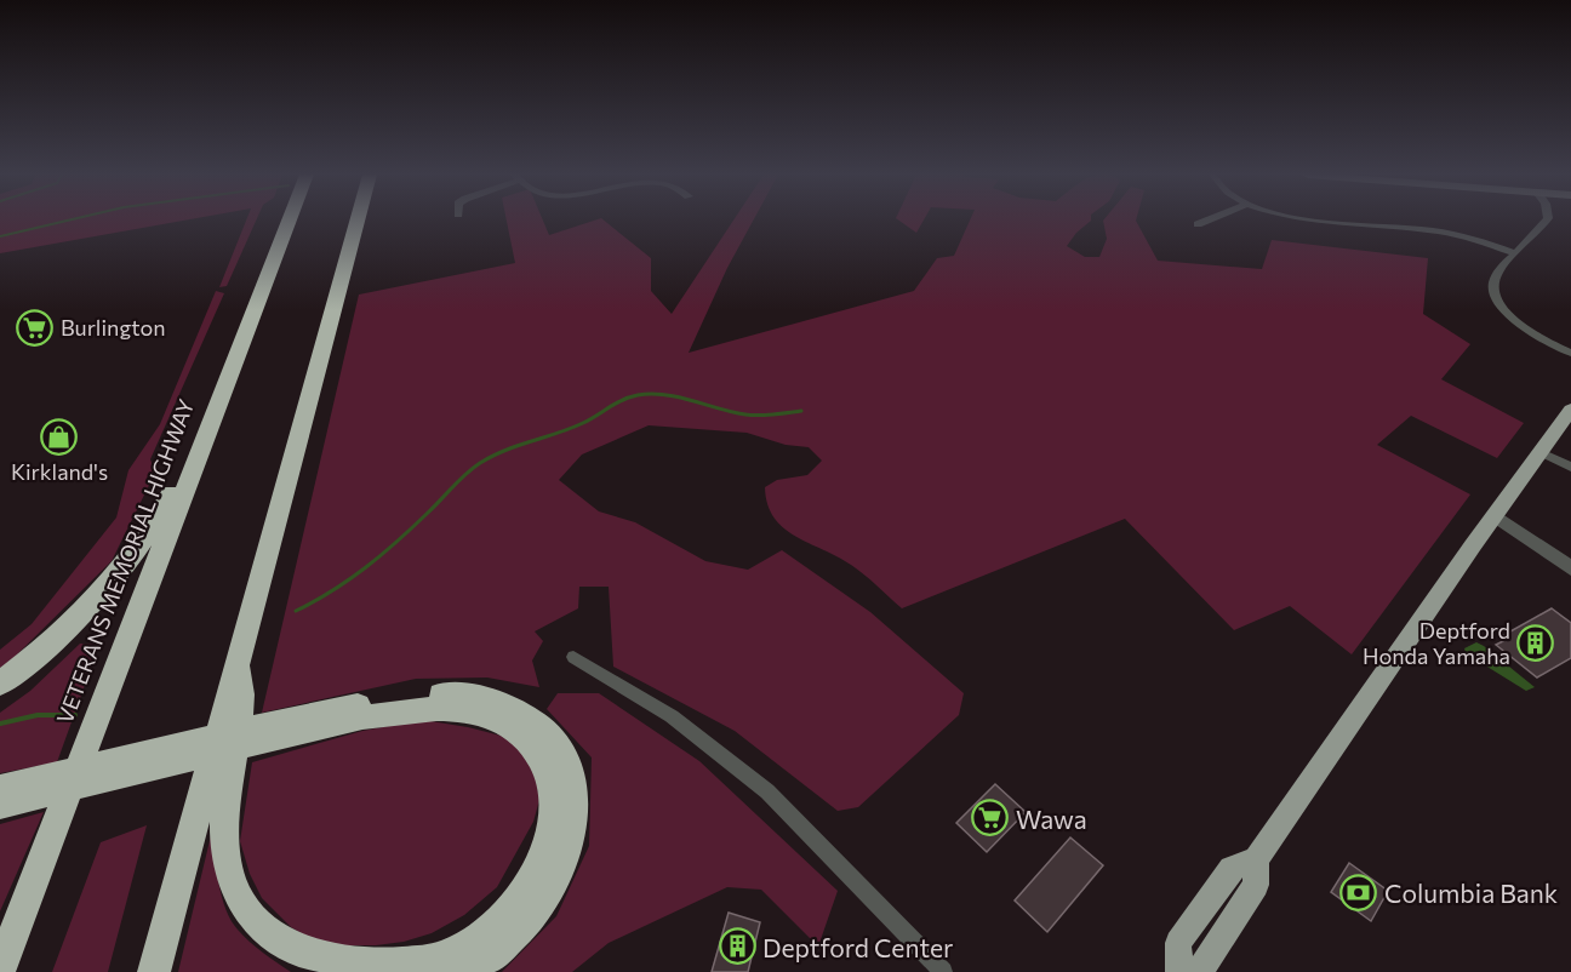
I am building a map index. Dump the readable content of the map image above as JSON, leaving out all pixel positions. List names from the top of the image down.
{
  "streets": {
    "highway": ["VETERANS MEMORIAL HIGHWAY"]
  },
  "places": {
    "supermarket": ["Burlington", "Wawa"],
    "shop": ["Kirkland's"],
    "building": ["Deptford Honda Yamaha", "Deptford Center"],
    "bank": ["Columbia Bank"]
  }
}
